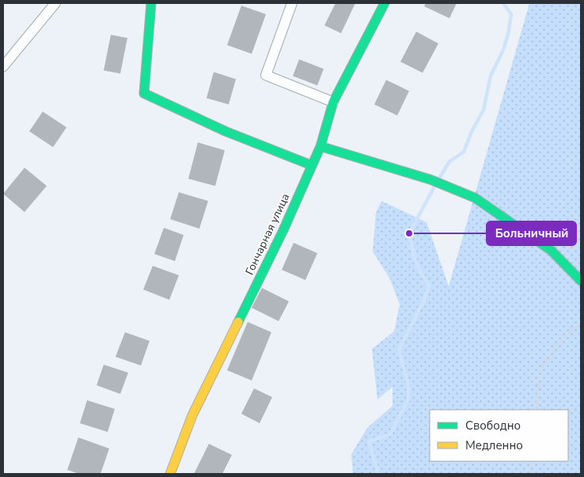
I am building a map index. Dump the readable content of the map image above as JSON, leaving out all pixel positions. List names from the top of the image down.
{
  "streets": {
    "street": ["Гончарная улица"]
  },
  "places": ["Больничный"],
  "legend": ["Свободно", "Медленно"]
}
